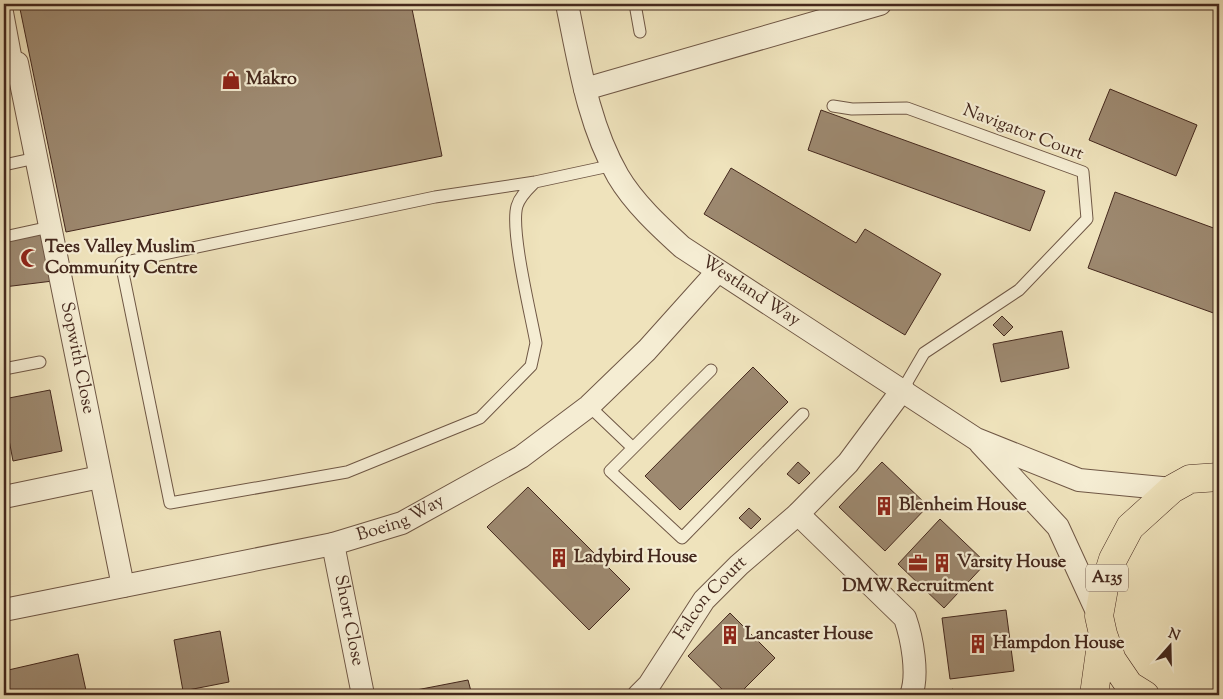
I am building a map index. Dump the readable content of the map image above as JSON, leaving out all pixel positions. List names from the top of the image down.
{
  "streets": {
    "main road": ["A135"],
    "street": [
      "Westland Way",
      "Sopwith Close",
      "Boeing Way",
      "Falcon Court",
      "Short Close"
    ],
    "lane": ["Navigator Court"]
  },
  "crossings": [
    ["Navigator Court", "Westland Way"],
    ["Navigator Court", "Falcon Court"],
    ["Westland Way", "Boeing Way"],
    ["Westland Way", "A135"],
    ["Westland Way", "Falcon Court"],
    ["Sopwith Close", "Boeing Way"],
    ["Boeing Way", "Short Close"]
  ],
  "places": {
    "shop": ["Makro"],
    "mosque": ["Tees Valley Muslim Community Centre"],
    "building": [
      "Blenheim House",
      "Ladybird House",
      "Varsity House",
      "Lancaster House",
      "Hampdon House"
    ],
    "office": ["DMW Recruitment"]
  },
  "north": "top"
}
